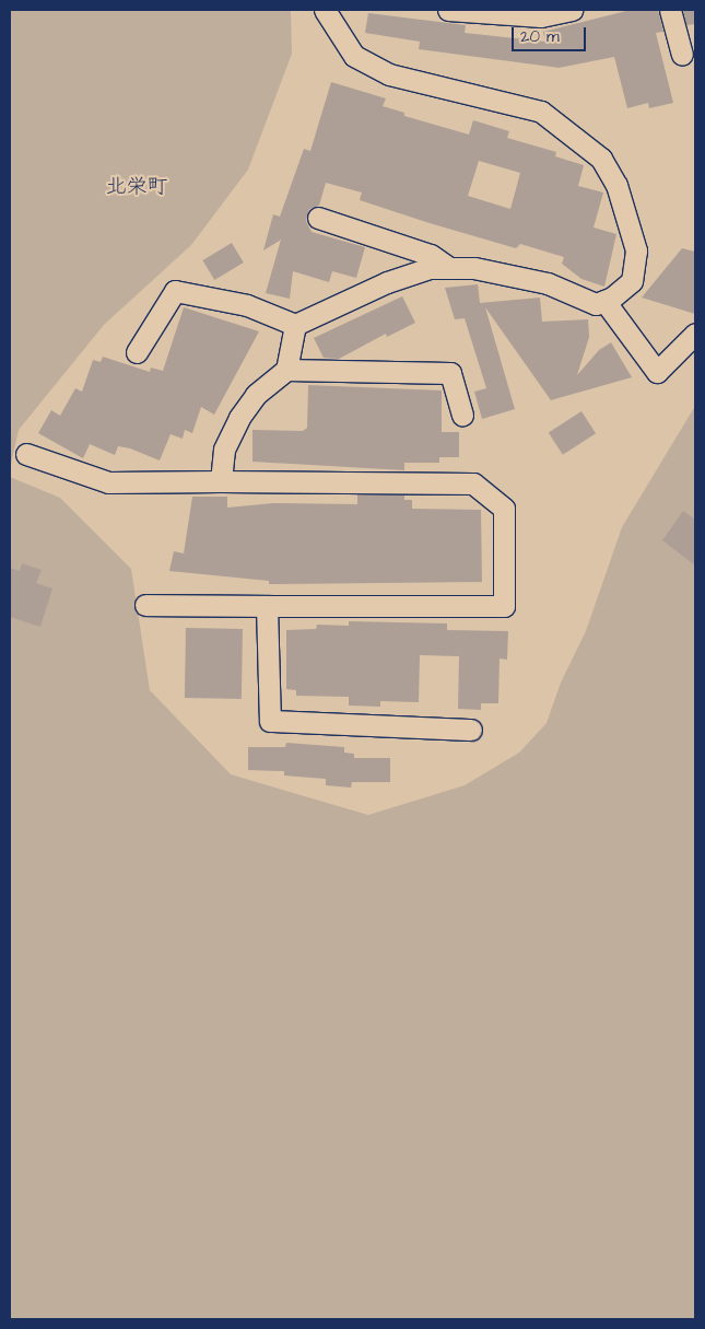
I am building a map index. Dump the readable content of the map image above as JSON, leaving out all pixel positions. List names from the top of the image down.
{
  "districts": ["北栄町"],
  "scale_bar": "20 m"
}
